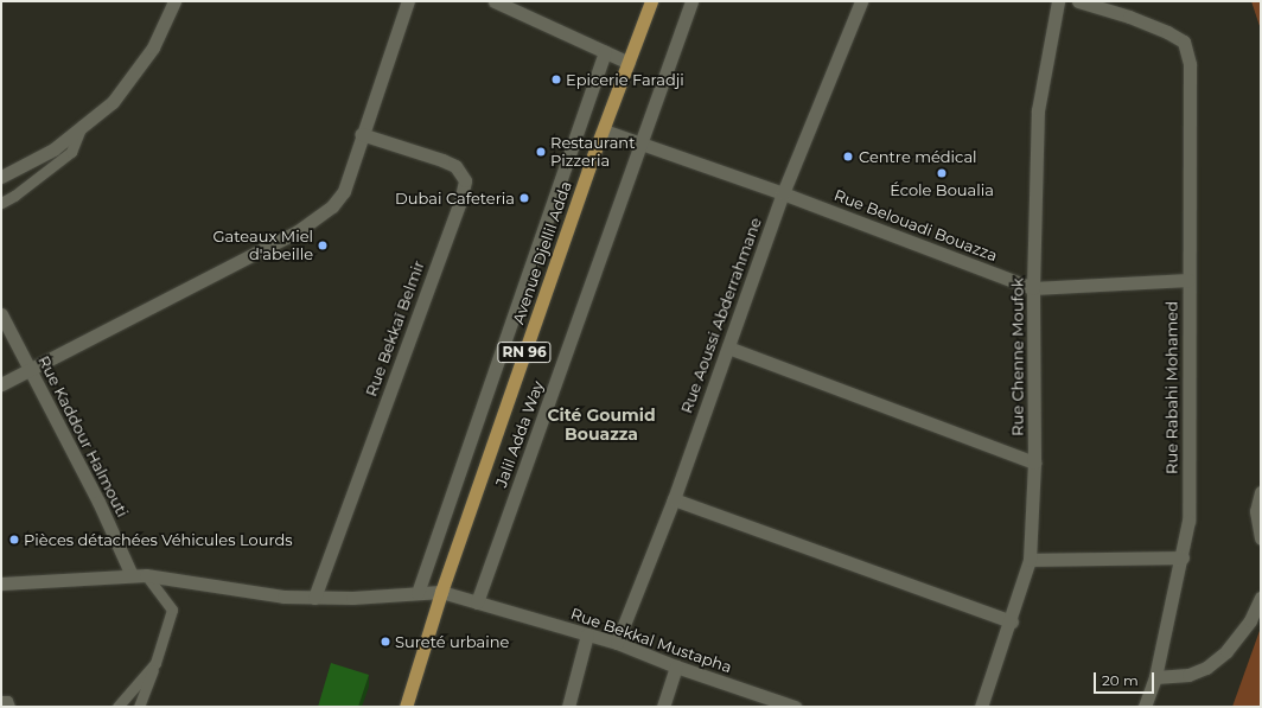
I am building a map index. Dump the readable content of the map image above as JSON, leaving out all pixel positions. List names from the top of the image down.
{
  "streets": {
    "main road": ["Avenue Djellil Adda", "RN 96"],
    "street": [
      "Rue Belouadi Bouazza",
      "Rue Aoussi Abderrahmane",
      "Rue Bekkaï Belmir",
      "Rue Chenne Moufok",
      "Rue Rabahi Mohamed",
      "Jalil Adda Way",
      "Rue Kaddour Halmouti",
      "Rue Bekkal Mustapha"
    ]
  },
  "crossings": [
    ["Rue Belouadi Bouazza", "Avenue Djellil Adda"],
    ["Rue Belouadi Bouazza", "Rue Aoussi Abderrahmane"],
    ["Rue Belouadi Bouazza", "Rue Chenne Moufok"],
    ["Rue Belouadi Bouazza", "Rue Rabahi Mohamed"],
    ["Rue Belouadi Bouazza", "Jalil Adda Way"],
    ["Avenue Djellil Adda", "Rue Bekkal Mustapha"],
    ["Rue Aoussi Abderrahmane", "Rue Bekkal Mustapha"],
    ["Rue Bekkaï Belmir", "Rue Bekkal Mustapha"],
    ["Jalil Adda Way", "Rue Bekkal Mustapha"],
    ["Rue Kaddour Halmouti", "Rue Bekkal Mustapha"]
  ],
  "districts": ["Cité Goumid Bouazza"],
  "places": [
    "Epicerie Faradji",
    "Restaurant Pizzeria",
    "Centre médical",
    "École Boualia",
    "Dubai Cafeteria",
    "Gateaux Miel d'abeille",
    "Pièces détachées Véhicules Lourds",
    "Sureté urbaine"
  ],
  "scale_bar": "20 m"
}
